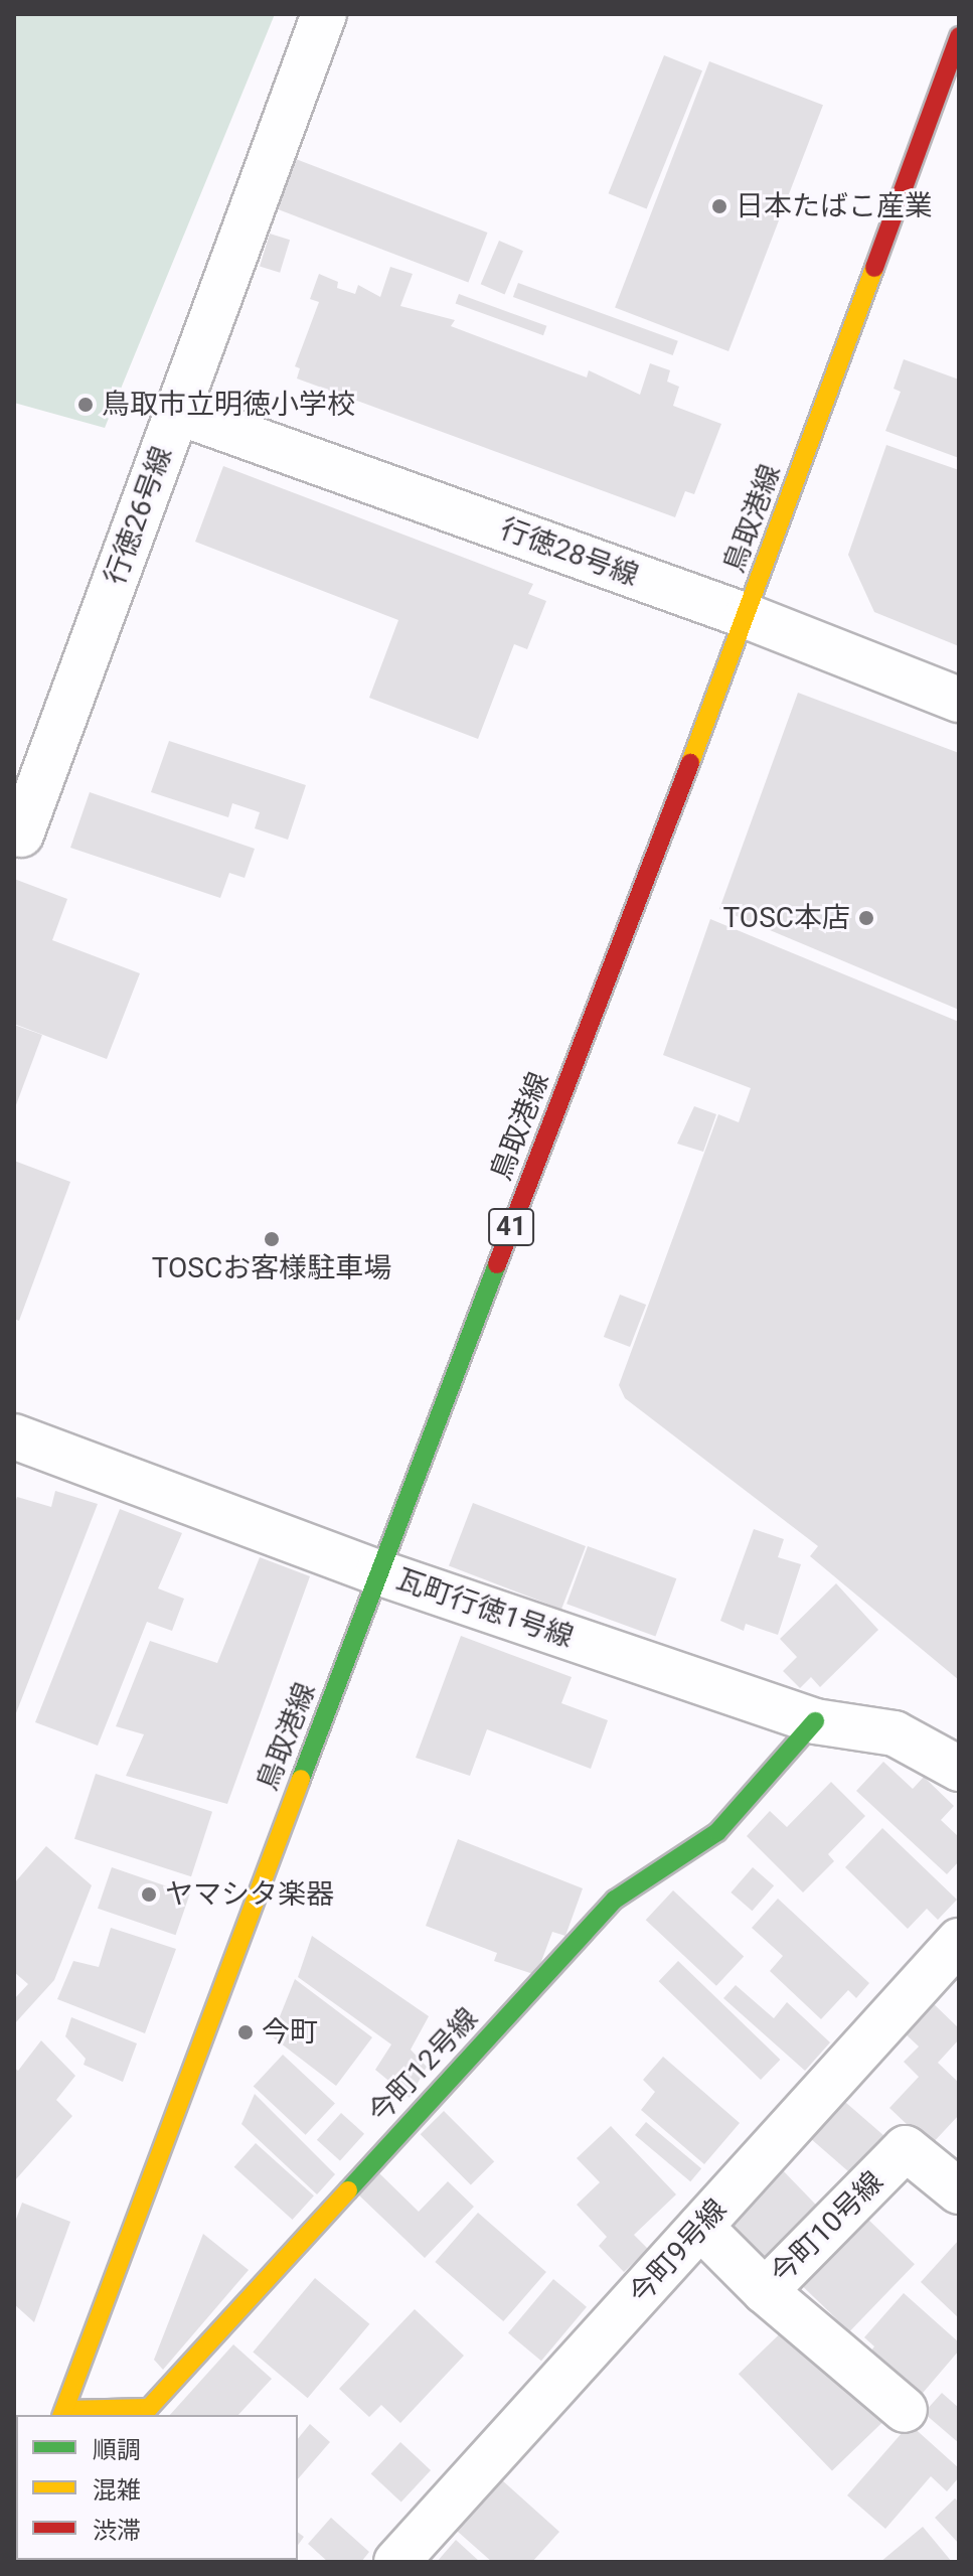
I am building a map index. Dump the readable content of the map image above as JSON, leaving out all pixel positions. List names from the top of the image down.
{
  "streets": {
    "main road": ["鳥取港線", "41", "今町12号線"],
    "street": [
      "行徳26号線",
      "行徳28号線",
      "瓦町行徳1号線",
      "今町10号線",
      "今町9号線"
    ]
  },
  "crossings": [
    ["行徳26号線", "行徳28号線"],
    ["鳥取港線", "行徳28号線"],
    ["鳥取港線", "瓦町行徳1号線"],
    ["鳥取港線", "今町12号線"],
    ["瓦町行徳1号線", "今町12号線"],
    ["今町10号線", "今町9号線"]
  ],
  "places": [
    "日本たばこ産業",
    "鳥取市立明徳小学校",
    "TOSC本店",
    "TOSCお客様駐車場",
    "ヤマシタ楽器",
    "今町"
  ],
  "legend": ["順調", "混雑", "渋滞"]
}
